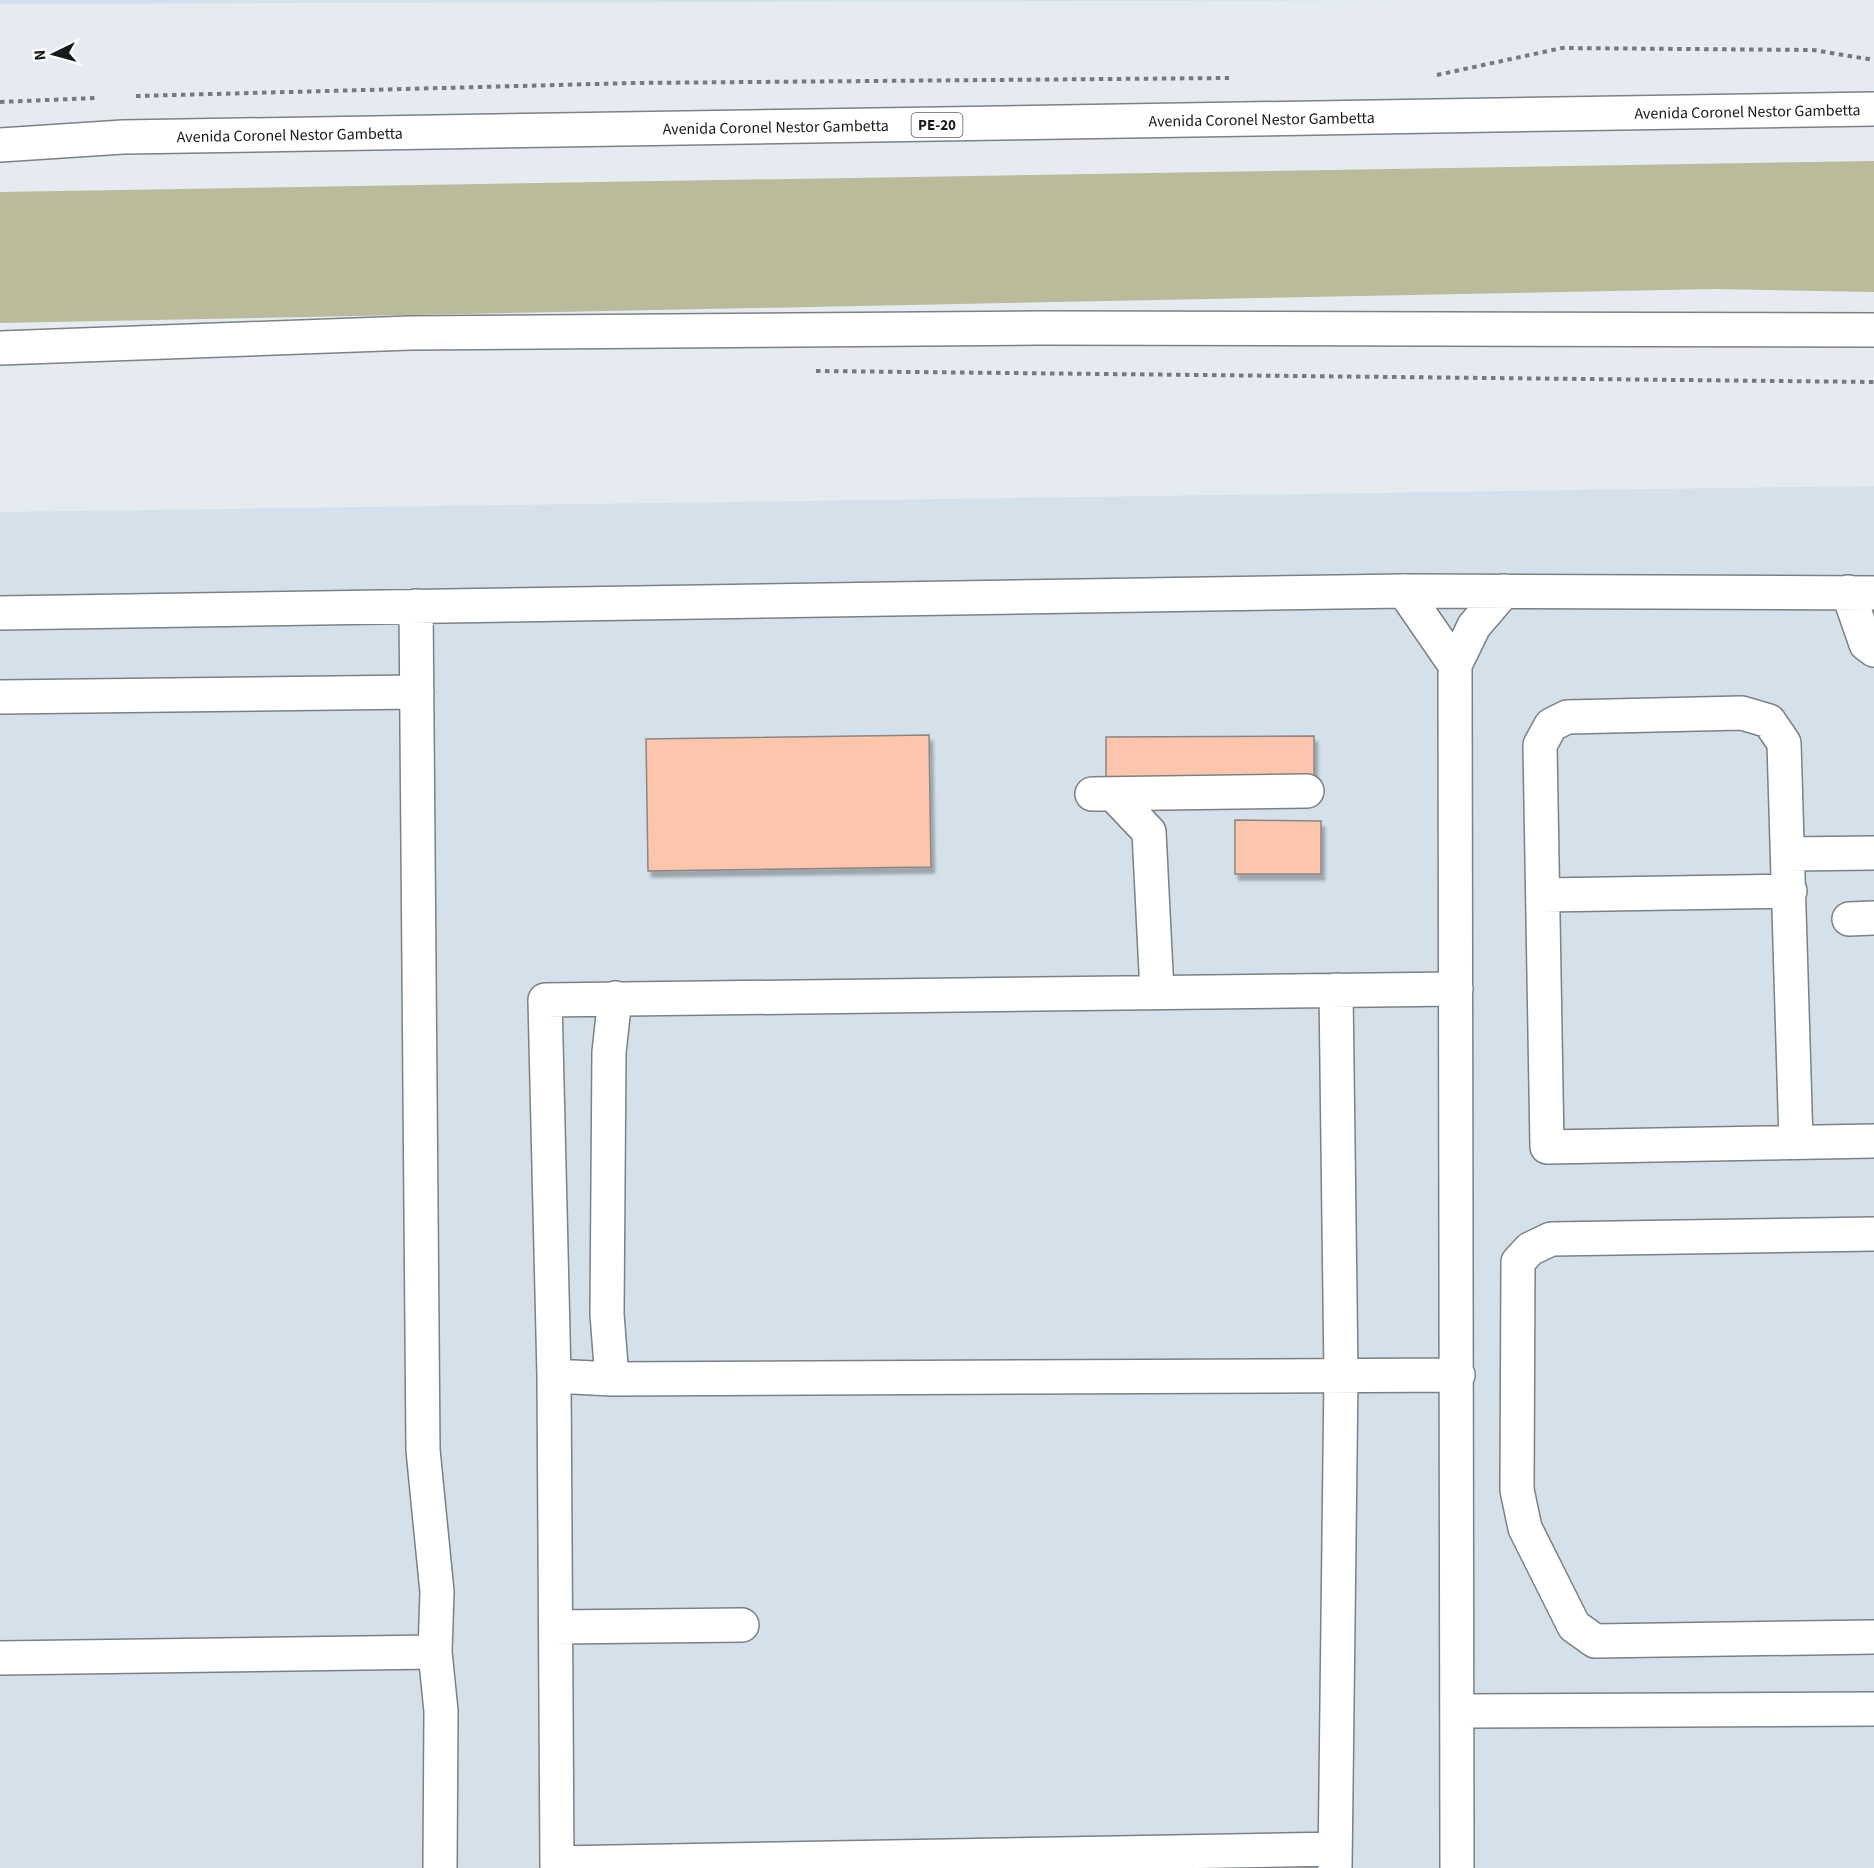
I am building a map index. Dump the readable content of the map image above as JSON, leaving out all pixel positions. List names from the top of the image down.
{
  "streets": {
    "main road": ["Avenida Coronel Nestor Gambetta", "PE-20"]
  },
  "north": "left"
}
